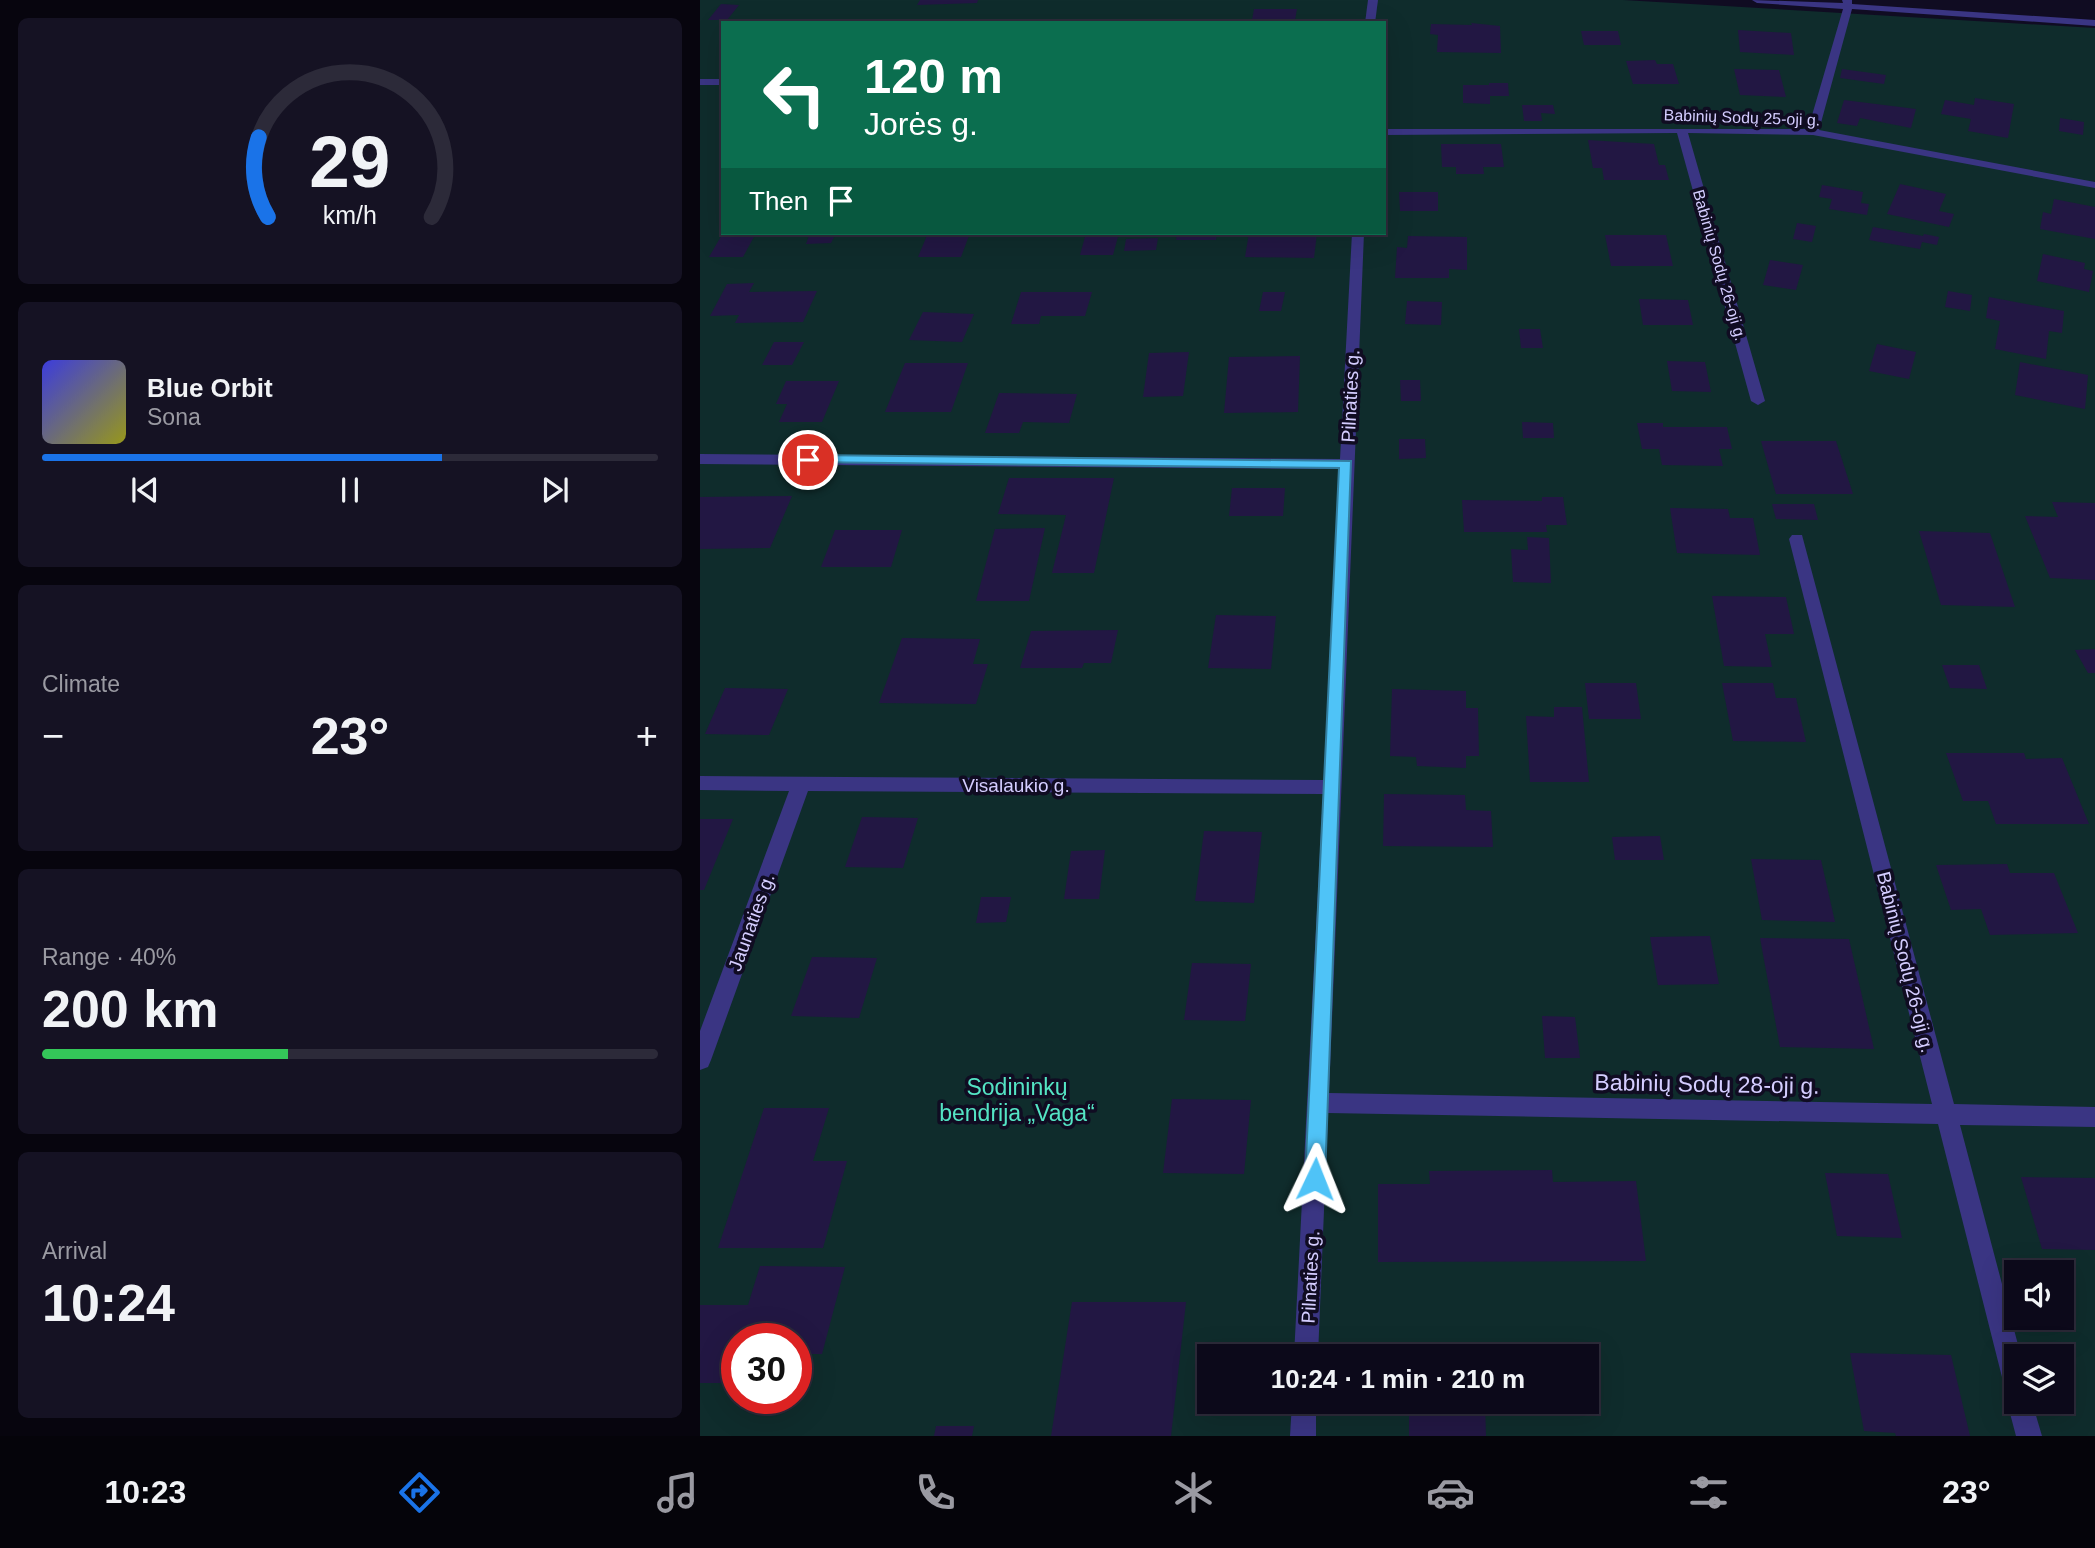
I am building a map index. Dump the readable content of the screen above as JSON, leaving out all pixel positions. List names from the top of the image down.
{
  "streets": {
    "street": [
      "Babinių Sodų 25-oji g.",
      "Babinių Sodų 26-oji g.",
      "Pilnaties g.",
      "Visalaukio g.",
      "Jaunaties g.",
      "Babinių Sodų 28-oji g."
    ]
  },
  "crossings": [
    ["Babinių Sodų 25-oji g.", "Babinių Sodų 26-oji g."],
    ["Babinių Sodų 26-oji g.", "Babinių Sodų 28-oji g."],
    ["Pilnaties g.", "Visalaukio g."],
    ["Pilnaties g.", "Babinių Sodų 28-oji g."],
    ["Visalaukio g.", "Jaunaties g."]
  ],
  "parks": ["Sodininkų bendrija „Vaga“"],
  "page": {
    "turn": ["120 m", "Jorės g."],
    "then": "Then",
    "song": ["Blue Orbit", "Sona"],
    "tile": [
      "Climate",
      ["Range · 40%", "200 km"],
      ["Arrival", "10:24"]
    ],
    "heat": ["−", "23°", "+"],
    "limit": "30",
    "trip": "10:24 · 1 min · 210 m",
    "tabs": ["10:23", "23°"],
    "gauge": ["29", "km/h"]
  }
}
